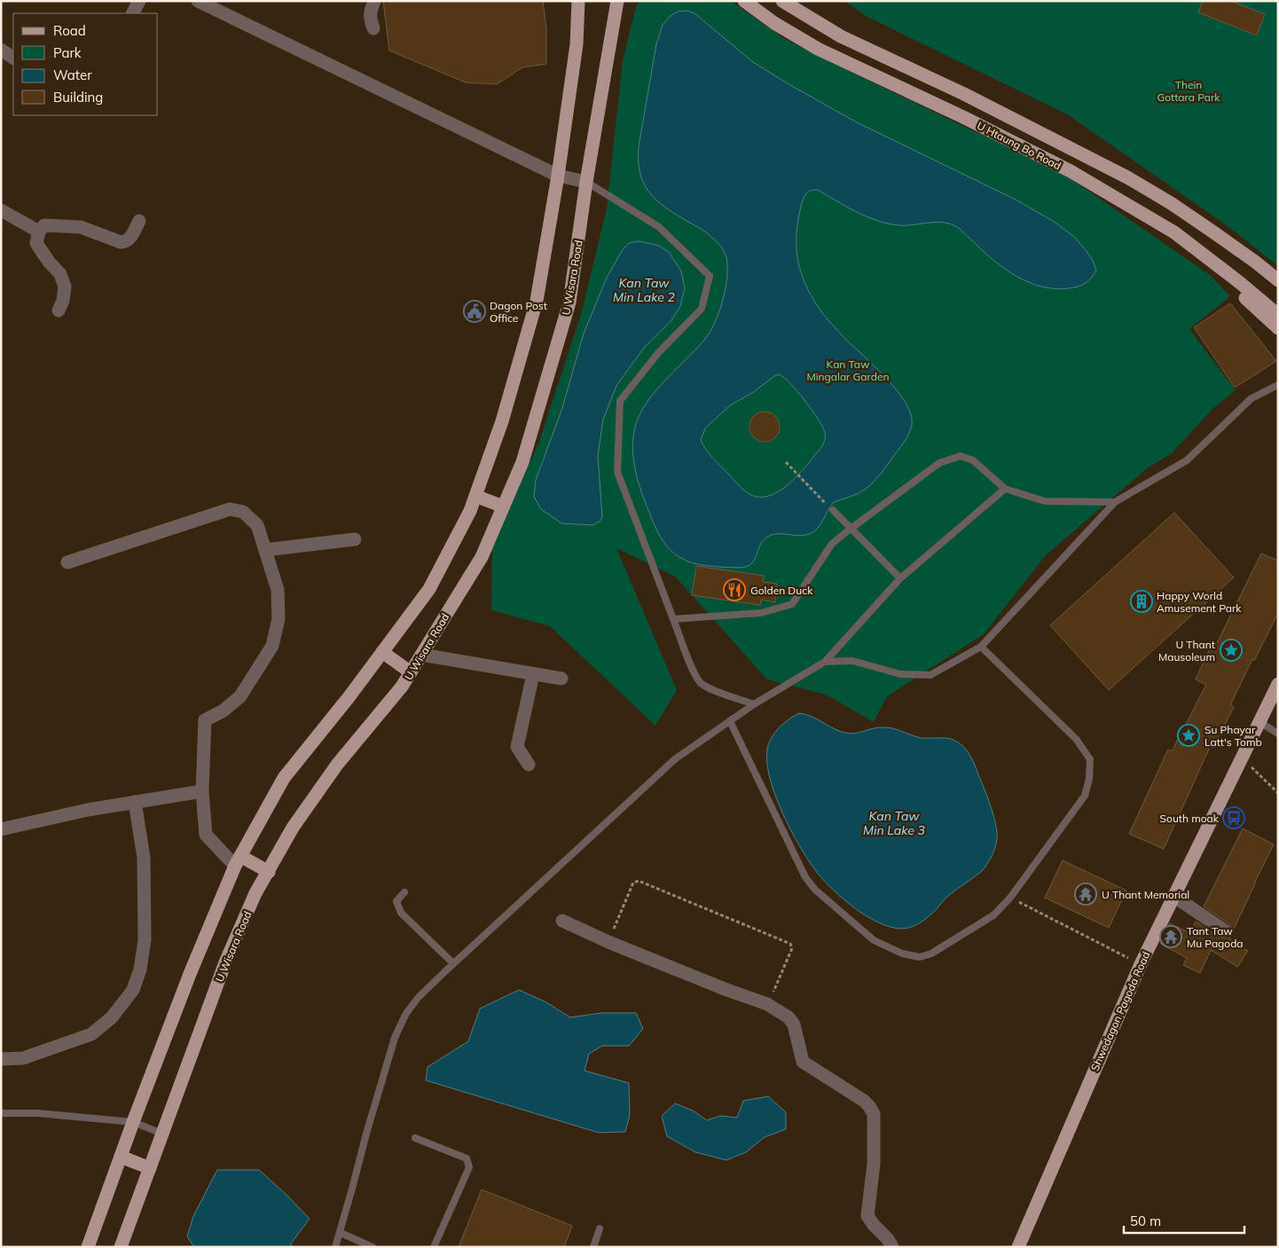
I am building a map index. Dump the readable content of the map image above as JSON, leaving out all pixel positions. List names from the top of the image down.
{
  "streets": {
    "main road": ["U Htaung Bo Road", "U Wisara Road", "Shwedagon Pagoda Road"]
  },
  "water": ["Kan Taw Min Lake 2", "Kan Taw Min Lake 3"],
  "parks": ["Thein Gottara Park", "Kan Taw Mingalar Garden"],
  "places": {
    "public building": ["Dagon Post Office"],
    "restaurant": ["Golden Duck"],
    "building": ["Happy World Amusement Park"],
    "place": ["U Thant Mausoleum", "Su Phayar Latt's Tomb"],
    "bus stop": ["South moak"],
    "temple": ["U Thant Memorial", "Tant Taw Mu Pagoda"]
  },
  "legend": [
    "Road",
    "Park",
    "Water",
    "Building"
  ],
  "scale_bar": "50 m"
}
